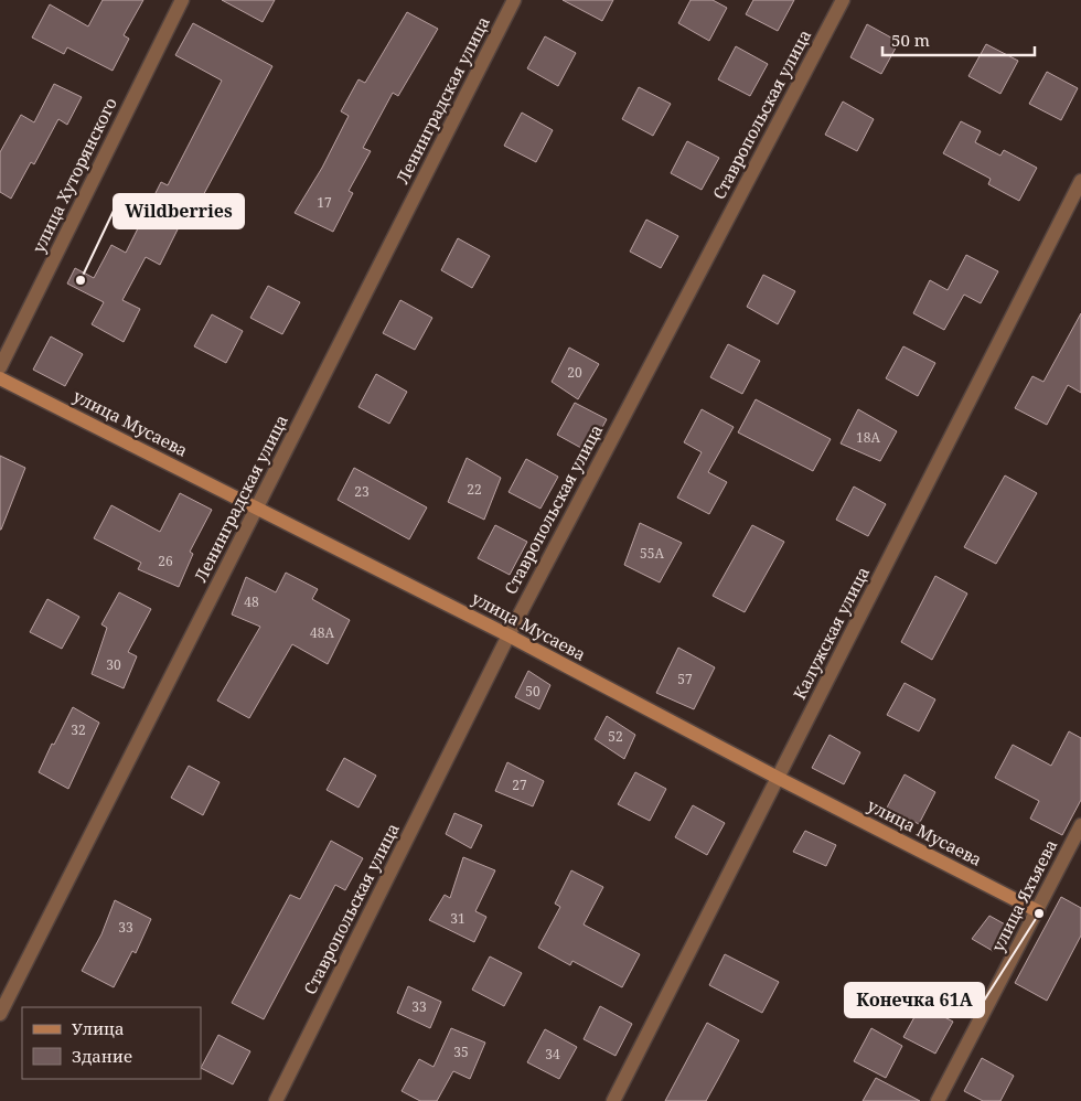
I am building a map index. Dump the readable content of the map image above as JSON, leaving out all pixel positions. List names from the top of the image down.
{
  "streets": {
    "street": [
      "Ленинградская улица",
      "Ставропольская улица",
      "улица Хуторянского",
      "улица Мусаева",
      "Калужская улица",
      "улица Яхъяева"
    ]
  },
  "crossings": [
    ["Ленинградская улица", "улица Мусаева"],
    ["Ставропольская улица", "улица Мусаева"],
    ["улица Мусаева", "Калужская улица"],
    ["улица Мусаева", "улица Яхъяева"]
  ],
  "places": ["Wildberries", "Конечка 61А"],
  "house_numbers": [
    "17",
    "20",
    "18А",
    "22",
    "23",
    "55А",
    "26",
    "48",
    "48А",
    "30",
    "57",
    "50",
    "32",
    "52",
    "27",
    "31",
    "33",
    "33",
    "35",
    "34"
  ],
  "legend": ["Улица", "Здание"],
  "scale_bar": "50 m"
}
